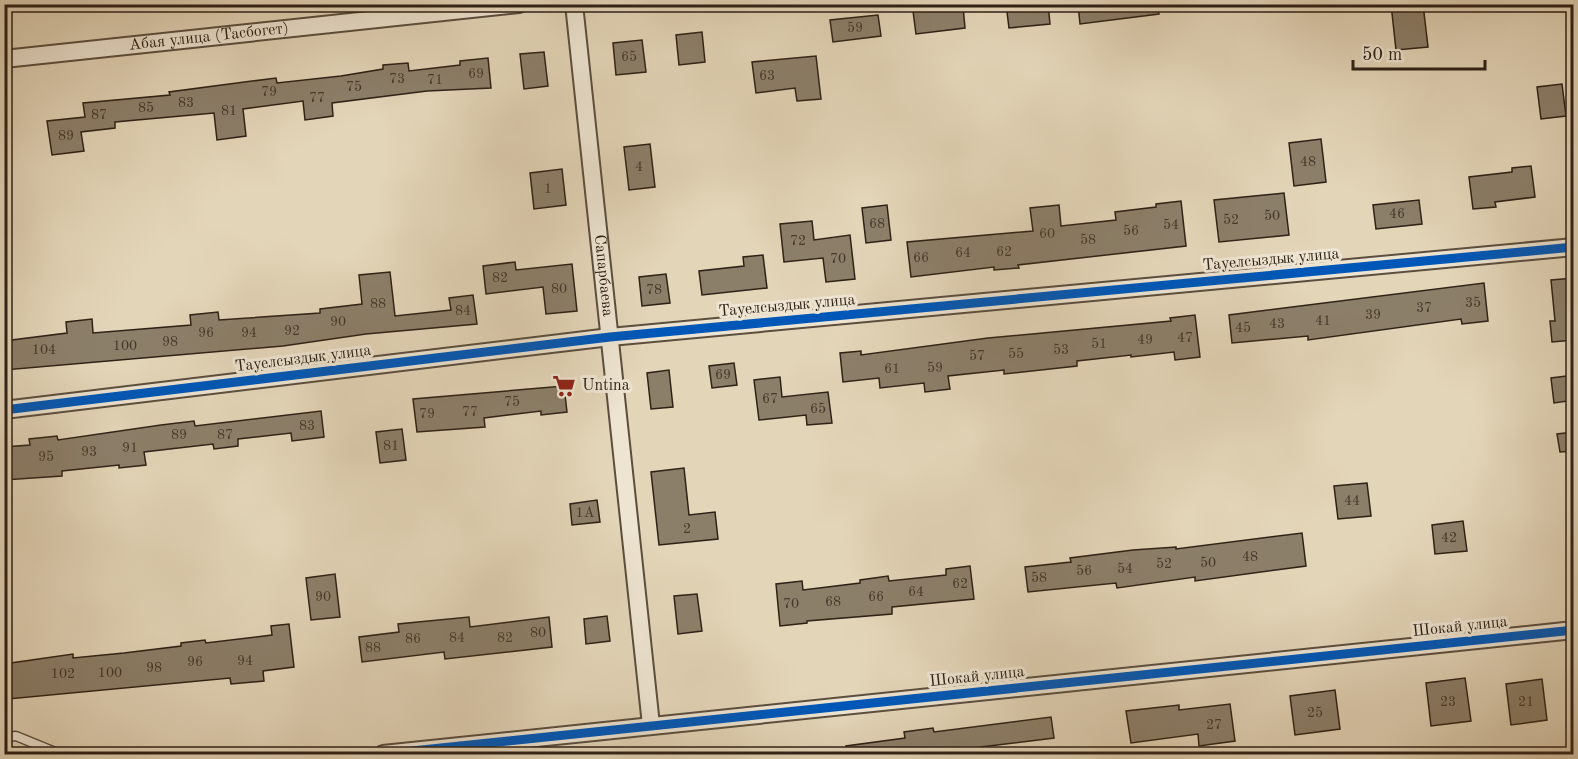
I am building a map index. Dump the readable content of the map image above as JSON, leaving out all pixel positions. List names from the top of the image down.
{
  "streets": {
    "street": [
      "Абая улица (Тасбогет)",
      "Тауелсыздык улица",
      "Сапарбаева",
      "Шокай улица"
    ]
  },
  "crossings": [
    ["Тауелсыздык улица", "Сапарбаева"],
    ["Сапарбаева", "Шокай улица"]
  ],
  "places": {
    "supermarket": ["Untina"]
  },
  "house_numbers": [
    "59",
    "65",
    "69",
    "63",
    "73",
    "71",
    "75",
    "79",
    "77",
    "83",
    "85",
    "81",
    "87",
    "89",
    "48",
    "4",
    "1",
    "46",
    "50",
    "52",
    "68",
    "54",
    "56",
    "60",
    "58",
    "72",
    "62",
    "64",
    "66",
    "70",
    "82",
    "80",
    "78",
    "35",
    "88",
    "37",
    "84",
    "39",
    "41",
    "90",
    "43",
    "45",
    "92",
    "96",
    "94",
    "47",
    "49",
    "98",
    "51",
    "100",
    "104",
    "53",
    "55",
    "57",
    "59",
    "61",
    "69",
    "67",
    "75",
    "65",
    "77",
    "79",
    "83",
    "89",
    "87",
    "81",
    "91",
    "93",
    "95",
    "44",
    "1А",
    "2",
    "42",
    "48",
    "50",
    "52",
    "54",
    "56",
    "58",
    "62",
    "64",
    "90",
    "66",
    "68",
    "70",
    "80",
    "84",
    "82",
    "86",
    "88",
    "94",
    "96",
    "98",
    "100",
    "102",
    "23",
    "21",
    "25",
    "27"
  ],
  "scale_bar": "50 m"
}
